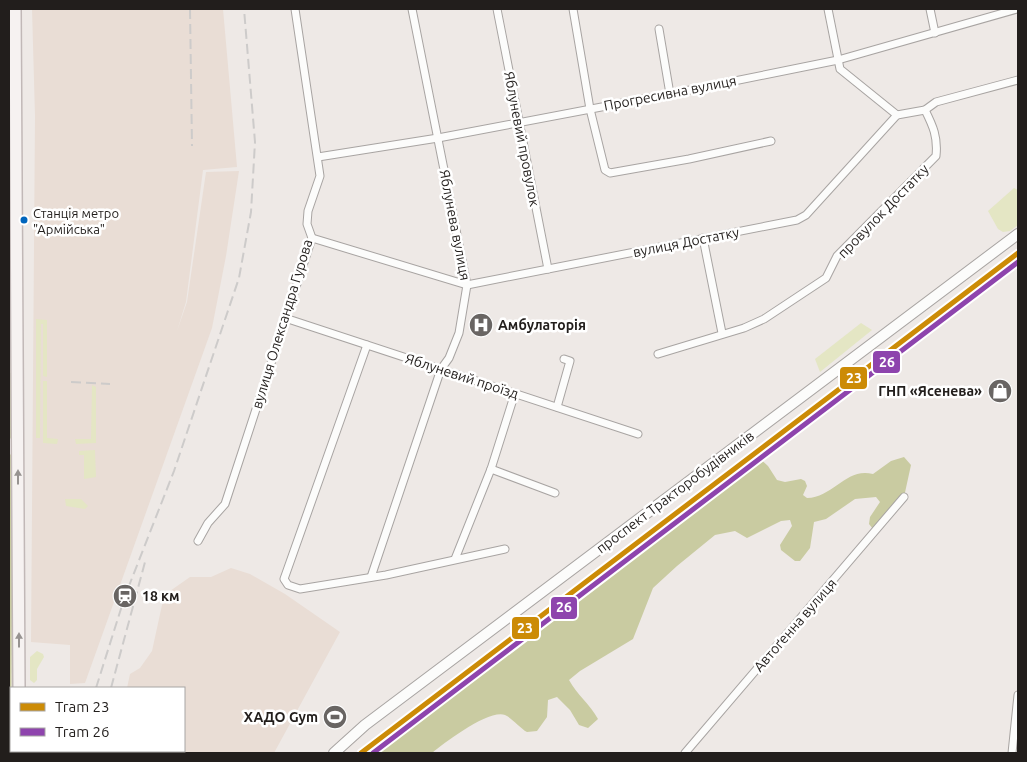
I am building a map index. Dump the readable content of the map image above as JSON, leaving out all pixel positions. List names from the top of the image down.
{
  "streets": {
    "main road": ["проспект Тракторобудівників"],
    "street": [
      "Прогресивна вулиця",
      "Яблуневий провулок",
      "провулок Достатку",
      "Яблунева вулиця",
      "вулиця Достатку",
      "вулиця Олександра Гурова",
      "Яблуневий проїзд",
      "Автоґенна вулиця"
    ]
  },
  "crossings": [
    ["Прогресивна вулиця", "Яблуневий провулок"],
    ["Прогресивна вулиця", "Яблунева вулиця"],
    ["Прогресивна вулиця", "вулиця Олександра Гурова"],
    ["Яблуневий провулок", "вулиця Достатку"],
    ["Яблунева вулиця", "вулиця Достатку"],
    ["Яблунева вулиця", "Яблуневий проїзд"],
    ["вулиця Достатку", "вулиця Олександра Гурова"],
    ["вулиця Олександра Гурова", "Яблуневий проїзд"]
  ],
  "places": {
    "other": ["Станція метро \"Армійська\""],
    "hospital": ["Амбулаторія"],
    "shop": ["ГНП «Ясенева»"],
    "station": ["18 км"],
    "sports": ["ХАДО Gym"]
  },
  "lines": ["tram line 23", "tram line 26"],
  "legend": ["Tram 23", "Tram 26"]
}
